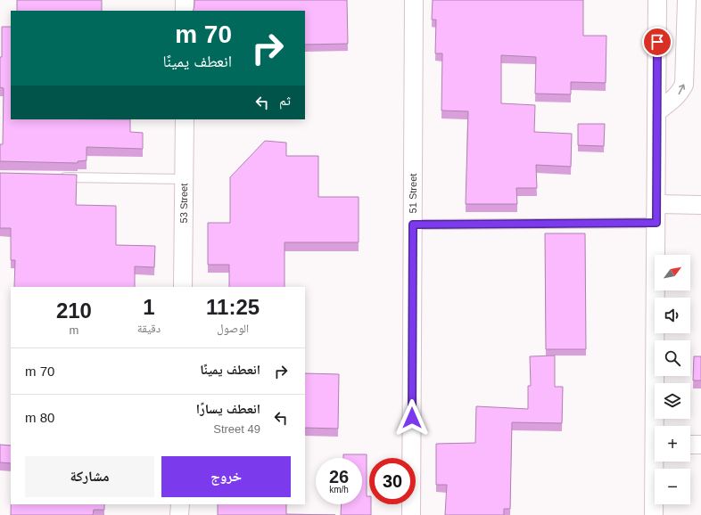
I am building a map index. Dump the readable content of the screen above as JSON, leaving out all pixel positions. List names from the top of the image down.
{
  "streets": {
    "street": ["51 Street", "53 Street"]
  },
  "north": "top right",
  "page": {
    "turn": ["70 m", "انعطف يمينًا"],
    "then": "ثم",
    "map_buttons": ["+", "−"],
    "eta": [
      "11:25",
      "الوصول",
      "1",
      "دقيقة",
      "210",
      "m"
    ],
    "list": [
      {
        "name": "انعطف يمينًا",
        "value": "70 m"
      },
      {
        "name": "انعطف يسارًا",
        "note": "49 Street",
        "value": "80 m"
      }
    ],
    "buttons": ["خروج", "مشاركة"],
    "speed": "26 km/h",
    "limit": "30"
  }
}
